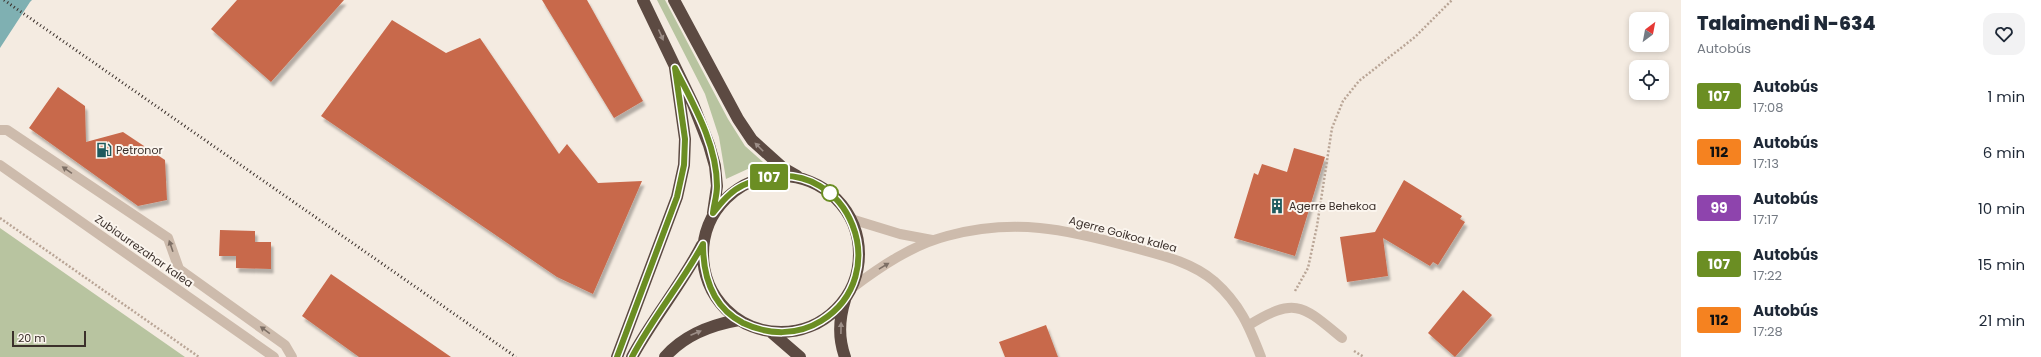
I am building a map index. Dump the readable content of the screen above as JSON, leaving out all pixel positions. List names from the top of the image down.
{
  "streets": {
    "street": ["Agerre Goikoa kalea", "Zubiaurrezahar kalea"]
  },
  "places": {
    "fuel station": ["Petronor"],
    "building": ["Agerre Behekoa"]
  },
  "lines": ["bus line 107"],
  "scale_bar": "20 m",
  "north": "top right",
  "page": {
    "on_map": "107",
    "heading": ["Talaimendi N-634", "Autobús"],
    "list": [
      {
        "mark": "107",
        "name": "Autobús",
        "note": "17:08",
        "value": "1 min"
      },
      {
        "mark": "112",
        "name": "Autobús",
        "note": "17:13",
        "value": "6 min"
      },
      {
        "mark": "99",
        "name": "Autobús",
        "note": "17:17",
        "value": "10 min"
      },
      {
        "mark": "107",
        "name": "Autobús",
        "note": "17:22",
        "value": "15 min"
      },
      {
        "mark": "112",
        "name": "Autobús",
        "note": "17:28",
        "value": "21 min"
      }
    ],
    "scale": "20 m"
  }
}
